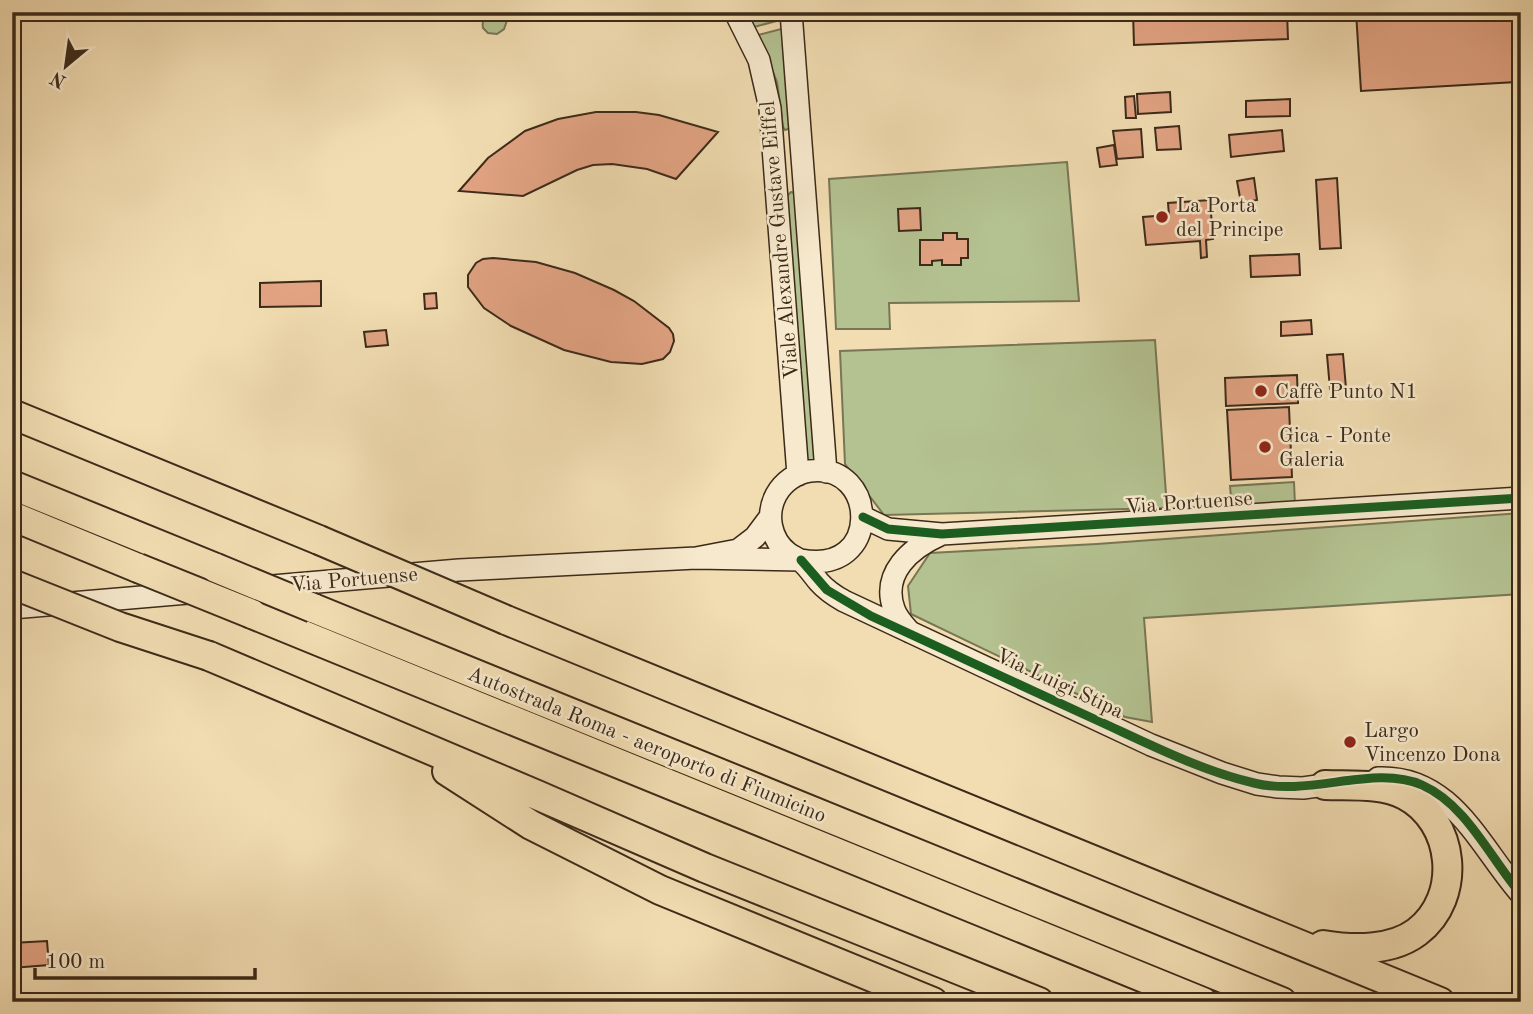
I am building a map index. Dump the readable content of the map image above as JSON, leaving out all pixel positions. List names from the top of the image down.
{
  "streets": {
    "highway": ["Autostrada Roma - aeroporto di Fiumicino"],
    "main road": ["Viale Alexandre Gustave Eiffel", "Via Portuense", "Via Luigi Stipa"]
  },
  "crossings": [
    ["Viale Alexandre Gustave Eiffel", "Via Portuense"],
    ["Viale Alexandre Gustave Eiffel", "Via Luigi Stipa"],
    ["Via Portuense", "Via Luigi Stipa"]
  ],
  "places": [
    "La Porta del Principe",
    "Caffè Punto N1",
    "Gica - Ponte Galeria",
    "Largo Vincenzo Dona"
  ],
  "scale_bar": "100 m",
  "north": "bottom left"
}
